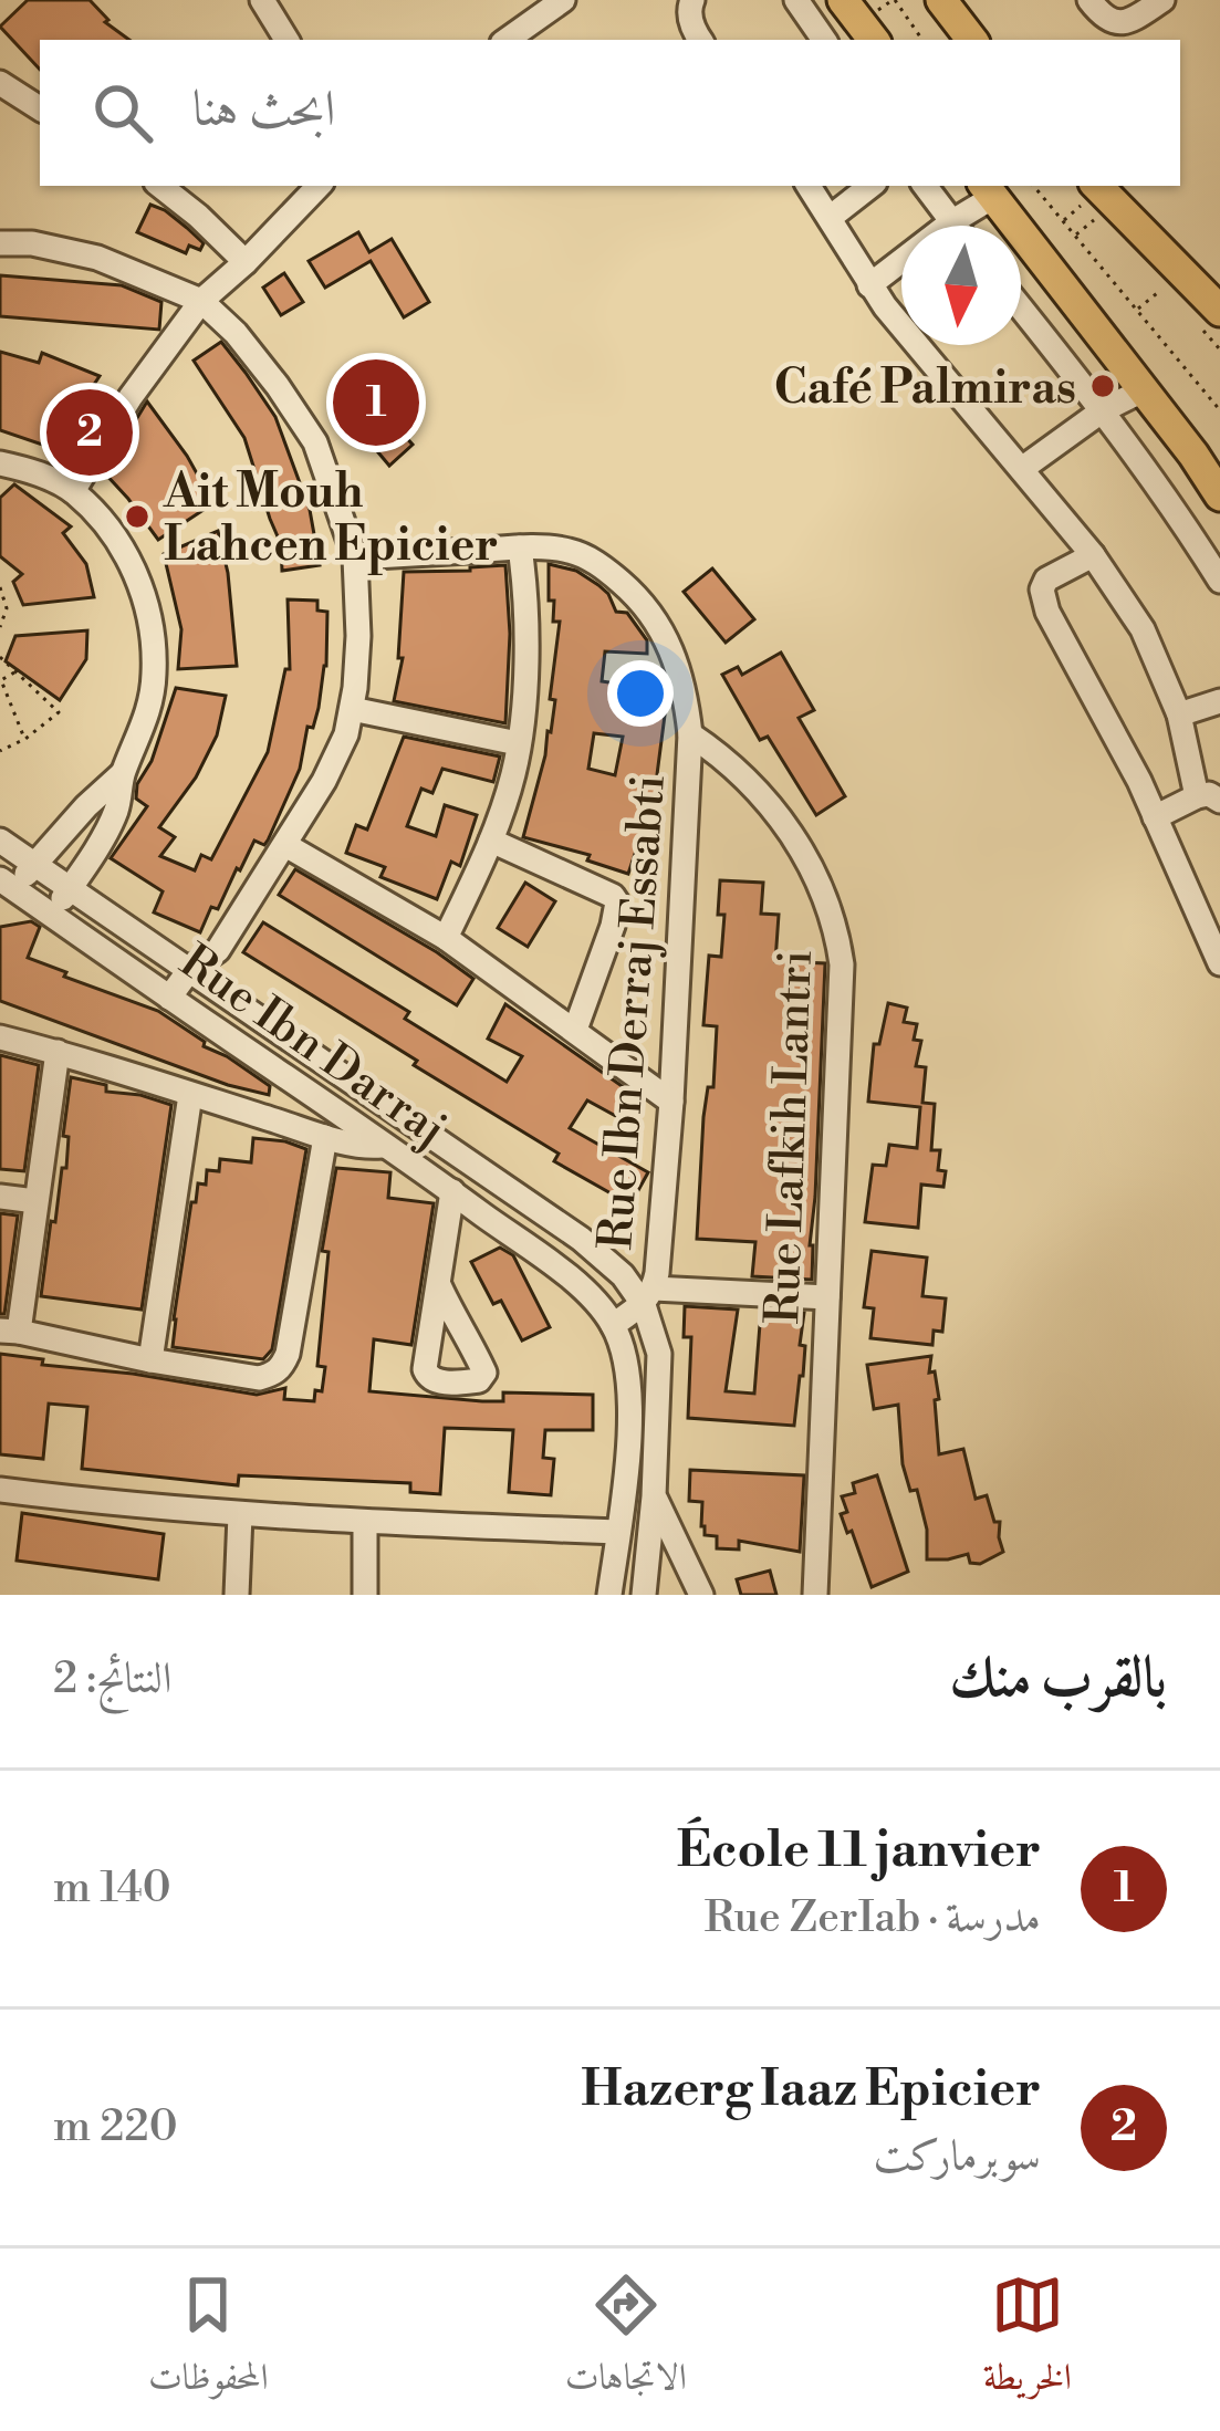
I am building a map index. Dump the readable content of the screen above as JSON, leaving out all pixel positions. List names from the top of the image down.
{
  "streets": {
    "street": ["Rue Ibn Derraj Essabti", "Rue Ibn Darraj", "Rue Lafkih Lantri"]
  },
  "crossings": [
    ["Rue Ibn Derraj Essabti", "Rue Ibn Darraj"],
    ["Rue Ibn Derraj Essabti", "Rue Lafkih Lantri"]
  ],
  "places": ["Café Palmiras", "Ait Mouh Lahcen Epicier"],
  "north": "bottom",
  "page": {
    "search": "ابحث هنا",
    "pins": ["1", "2"],
    "heading": ["بالقرب منك", "النتائج: 2"],
    "list": [
      {
        "mark": "1",
        "name": "École 11 janvier",
        "note": "مدرسة · Rue ZerIab",
        "value": "140 m"
      },
      {
        "mark": "2",
        "name": "Hazerg Iaaz Epicier",
        "note": "سوبرماركت",
        "value": "220 m"
      }
    ],
    "nav": ["الخريطة", "الاتجاهات", "المحفوظات"]
  }
}
